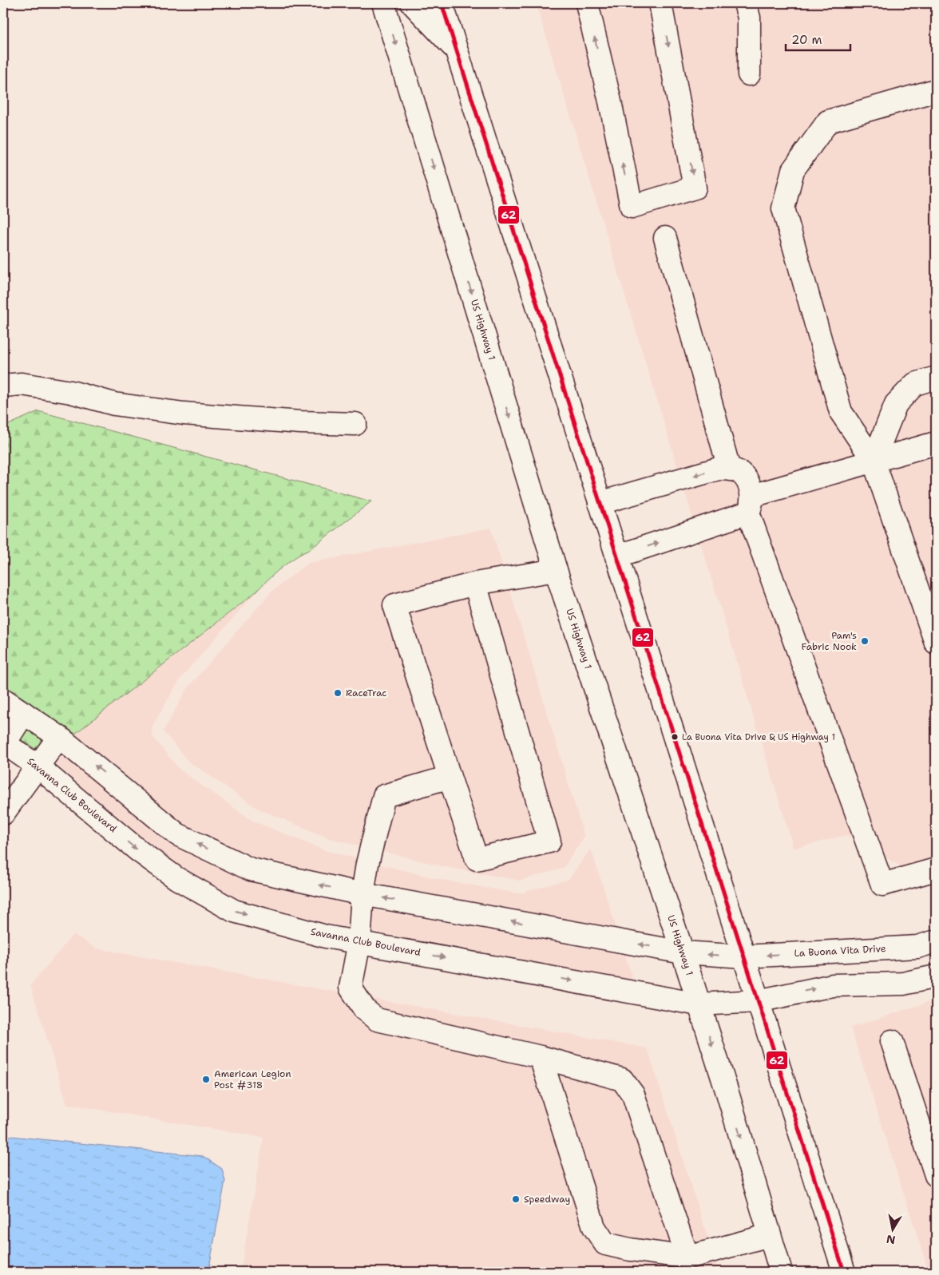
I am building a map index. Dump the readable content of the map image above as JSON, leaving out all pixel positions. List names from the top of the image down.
{
  "streets": {
    "main road": ["US Highway 1", "Savanna Club Boulevard", "La Buona Vita Drive"]
  },
  "crossings": [
    ["US Highway 1", "Savanna Club Boulevard"]
  ],
  "places": [
    "Pam's Fabric Nook",
    "RaceTrac",
    "La Buona Vita Drive & US Highway 1",
    "American Legion Post #318",
    "Speedway"
  ],
  "lines": ["transit line 62"],
  "scale_bar": "20 m",
  "north": "bottom"
}
